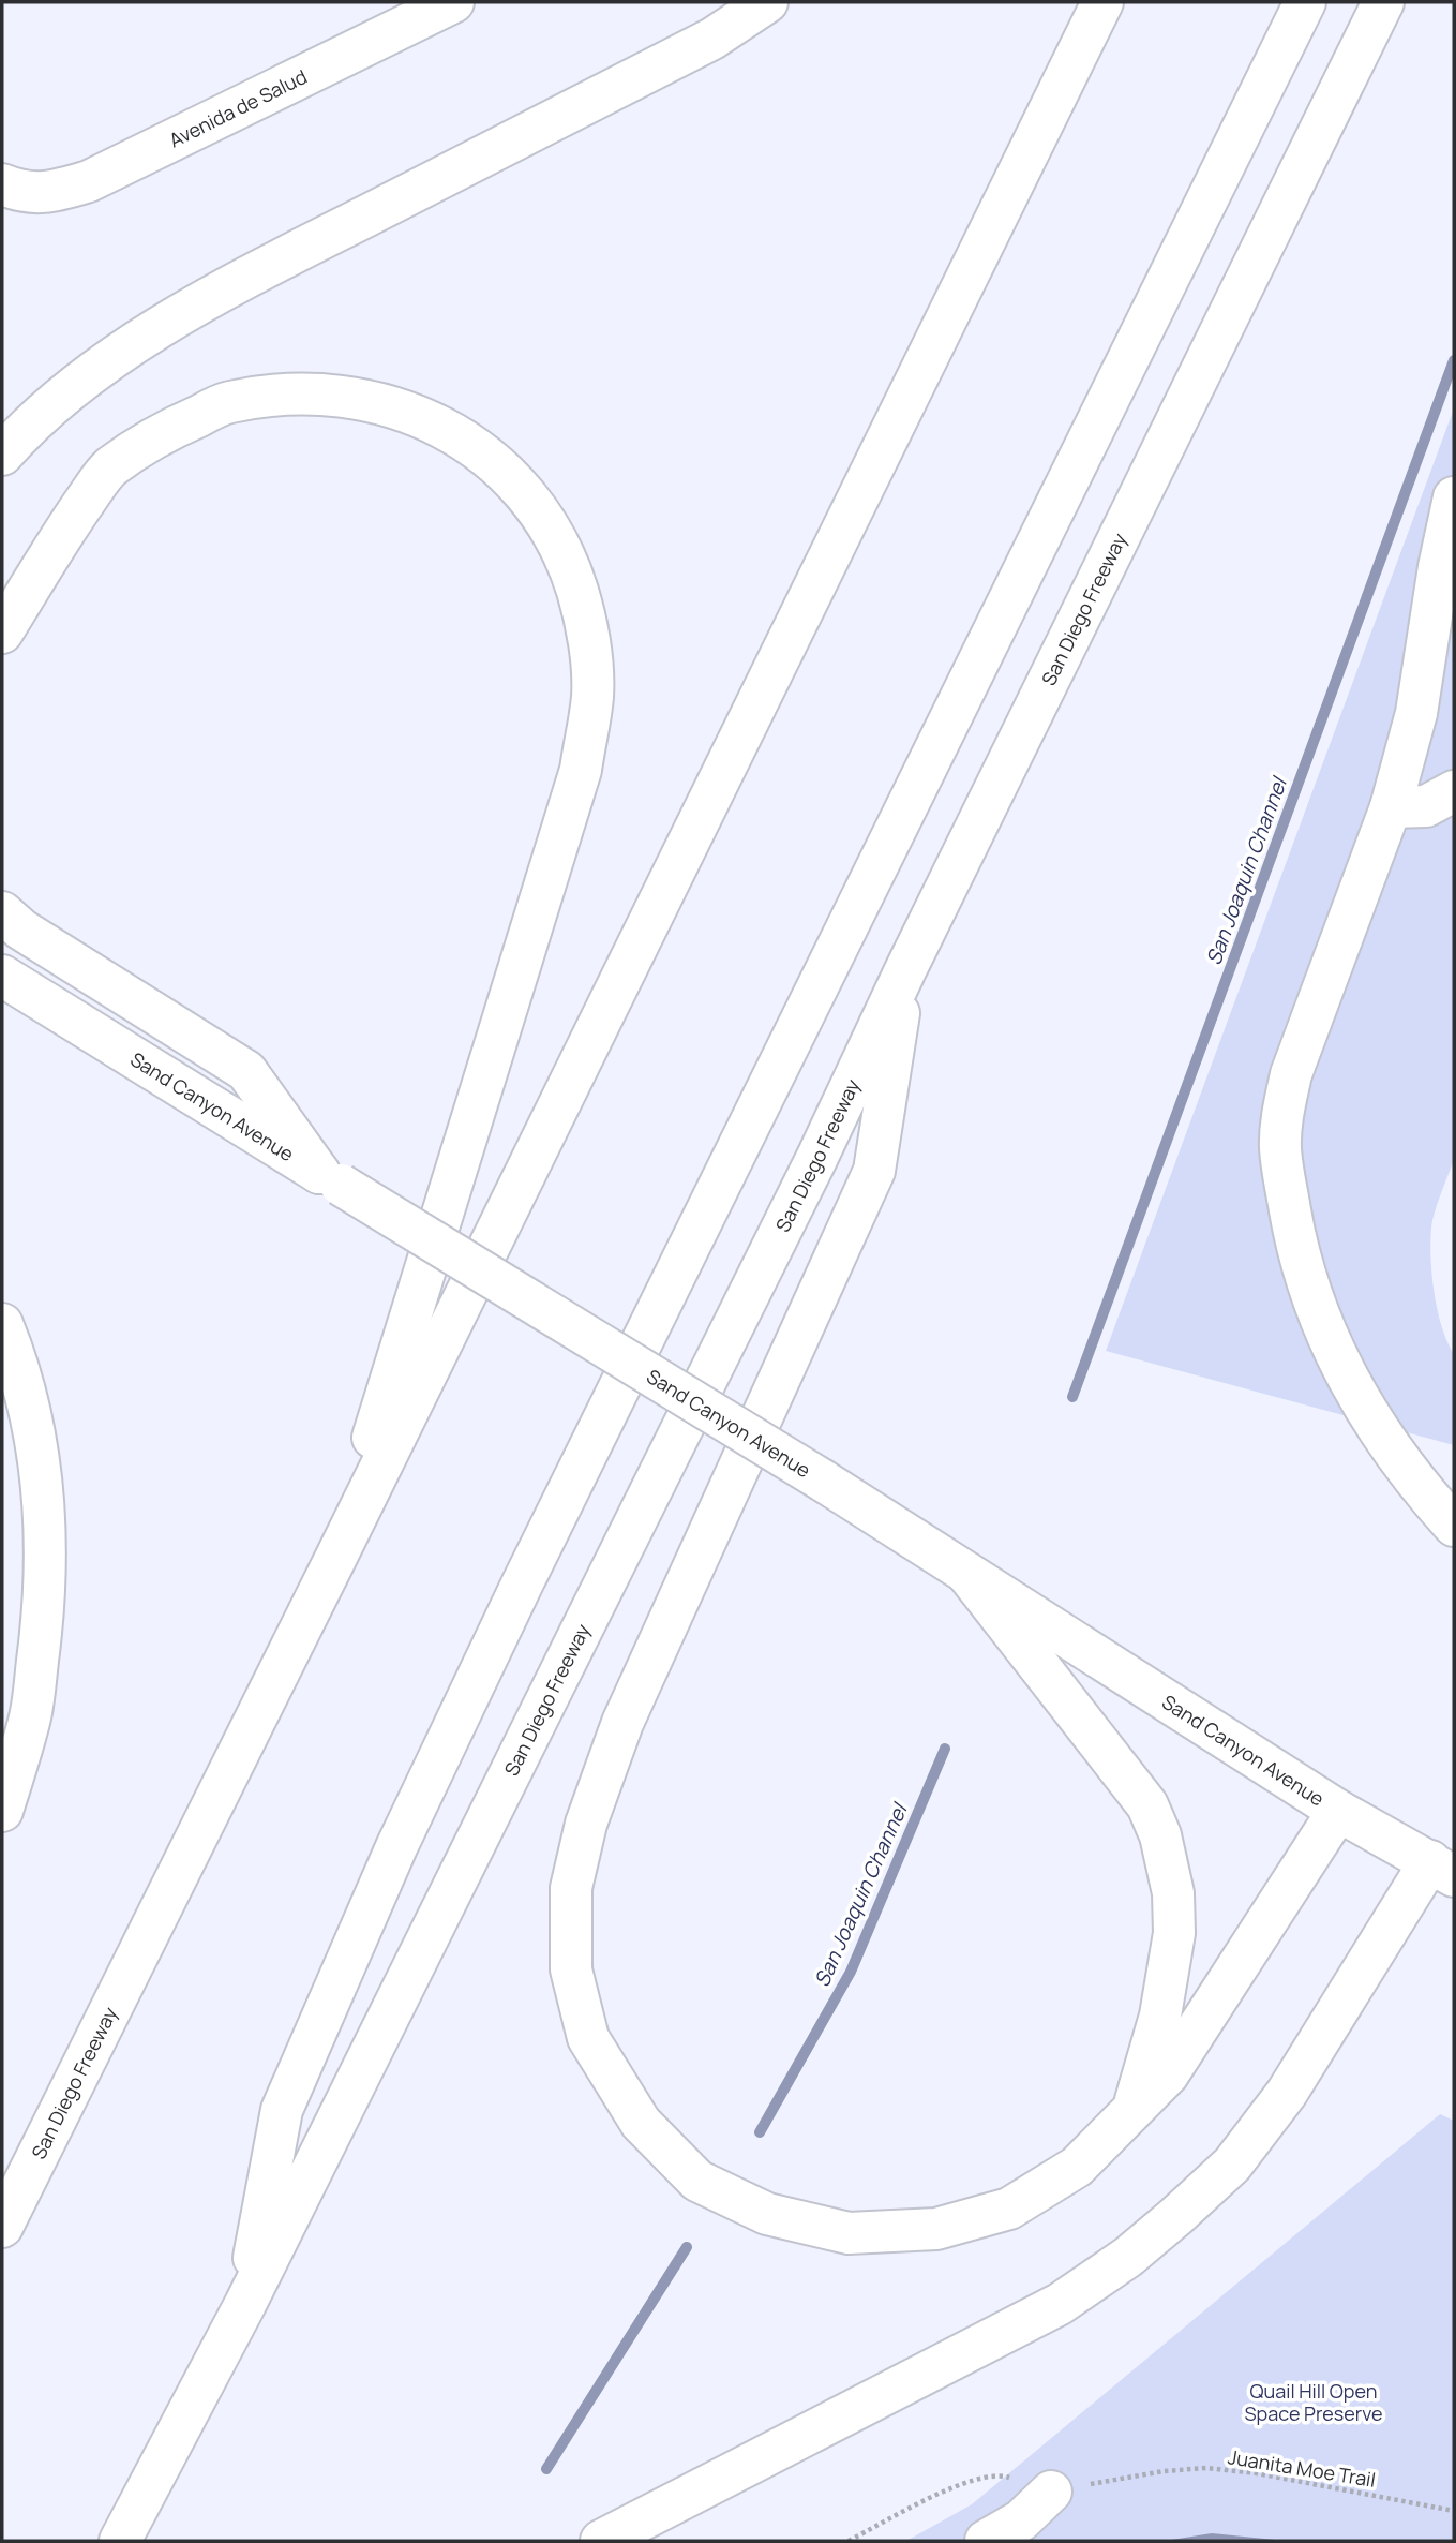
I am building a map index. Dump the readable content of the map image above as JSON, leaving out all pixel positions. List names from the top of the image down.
{
  "streets": {
    "main road": ["Avenida de Salud", "San Diego Freeway", "Sand Canyon Avenue"],
    "path": ["Juanita Moe Trail"]
  },
  "water": ["San Joaquin Channel"],
  "parks": ["Quail Hill Open Space Preserve"]
}
